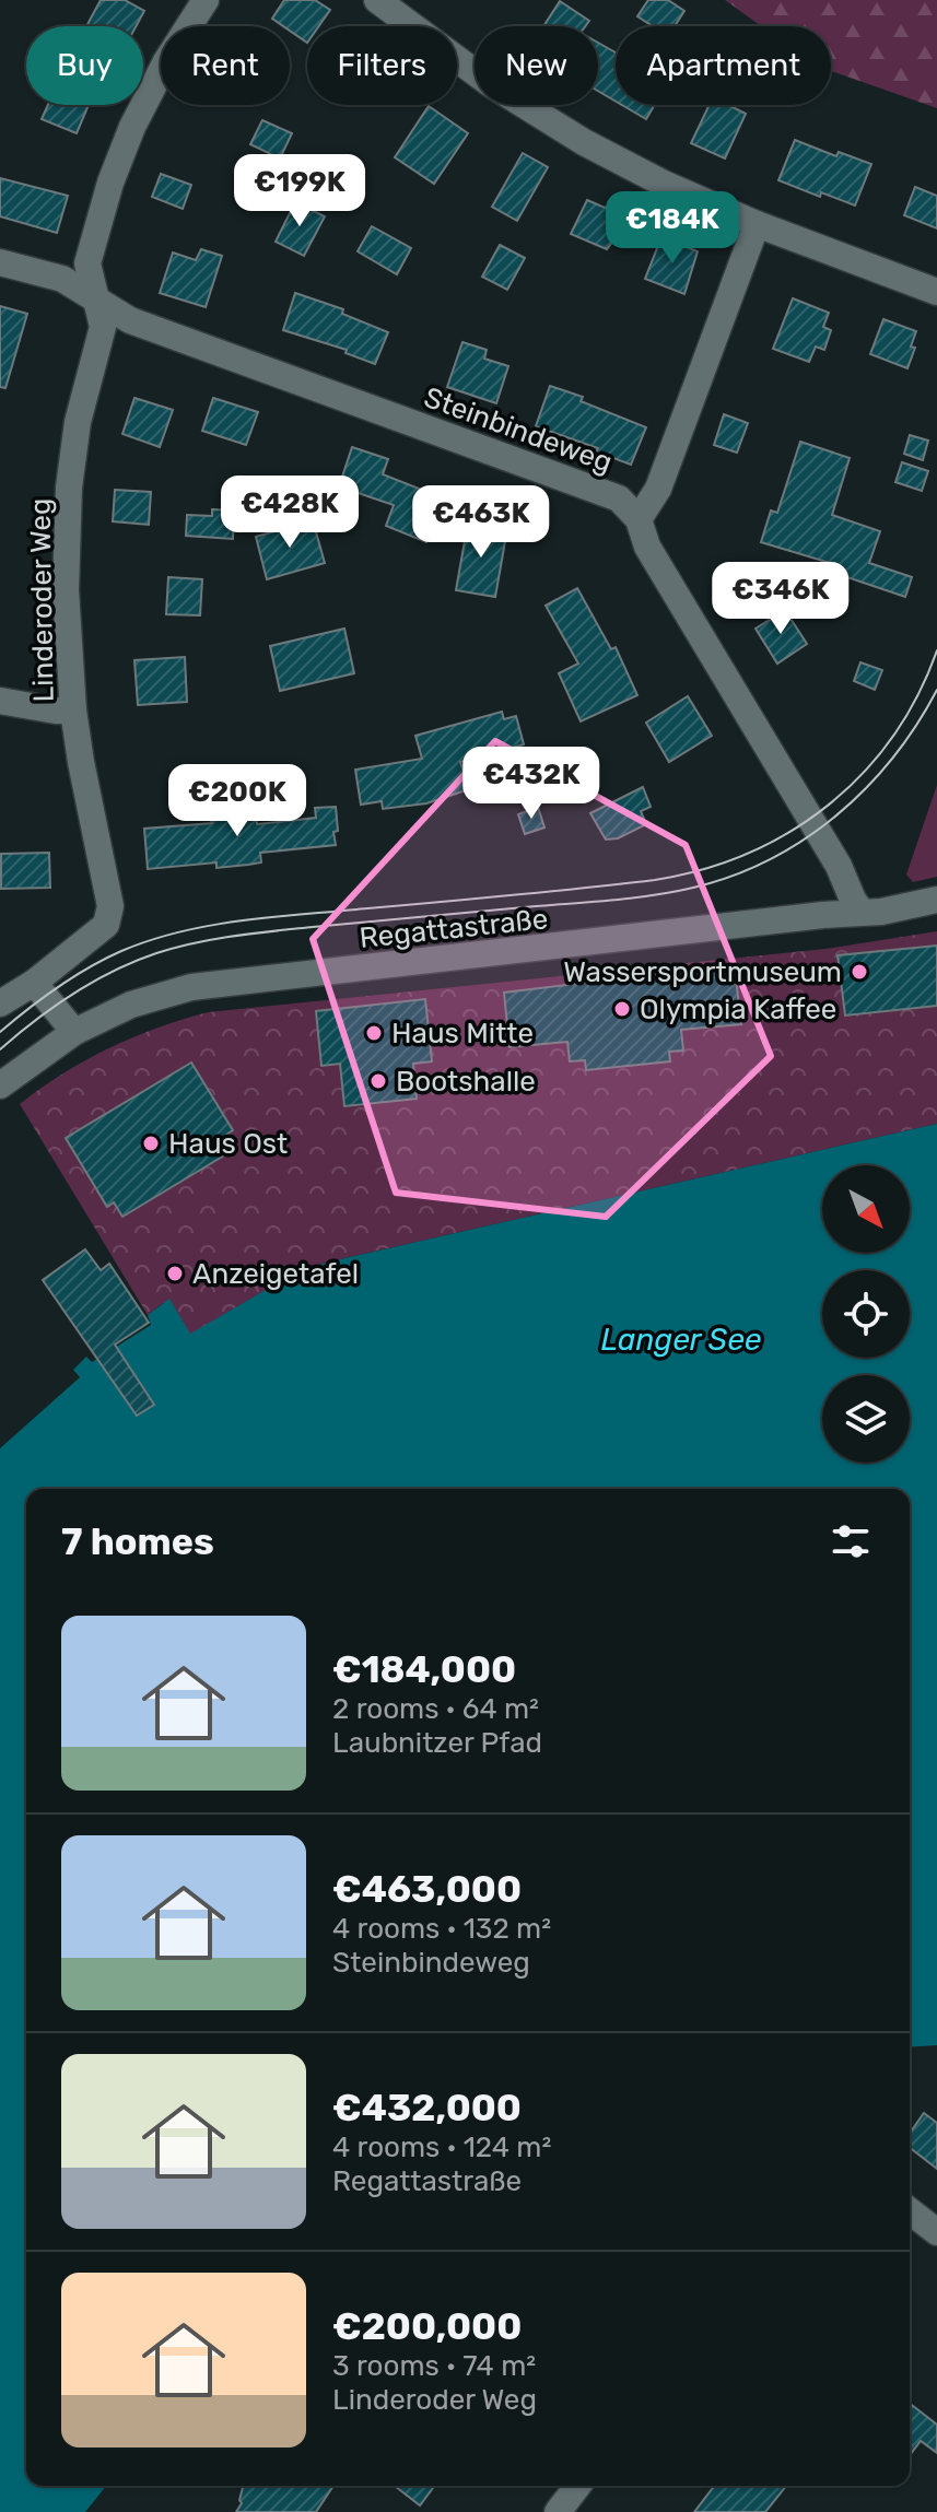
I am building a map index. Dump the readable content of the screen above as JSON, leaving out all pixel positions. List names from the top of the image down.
{
  "streets": {
    "street": ["Steinbindeweg", "Linderoder Weg", "Regattastraße"]
  },
  "crossings": [
    ["Steinbindeweg", "Linderoder Weg"]
  ],
  "water": ["Langer See"],
  "places": [
    "Wassersportmuseum",
    "Olympia Kaffee",
    "Haus Mitte",
    "Bootshalle",
    "Haus Ost",
    "Anzeigetafel"
  ],
  "north": "bottom right",
  "page": {
    "chip": [
      "Buy",
      "Rent",
      "Filters",
      "New",
      "Apartment"
    ],
    "price": [
      "€199K",
      "€184K",
      "€428K",
      "€463K",
      "€346K",
      "€432K",
      "€200K"
    ],
    "heading": "7 homes",
    "list": [
      {
        "name": "€184,000",
        "note": "2 rooms · 64 m² · Laubnitzer Pfad"
      },
      {
        "name": "€463,000",
        "note": "4 rooms · 132 m² · Steinbindeweg"
      },
      {
        "name": "€432,000",
        "note": "4 rooms · 124 m² · Regattastraße"
      },
      {
        "name": "€200,000",
        "note": "3 rooms · 74 m² · Linderoder Weg"
      }
    ]
  }
}
